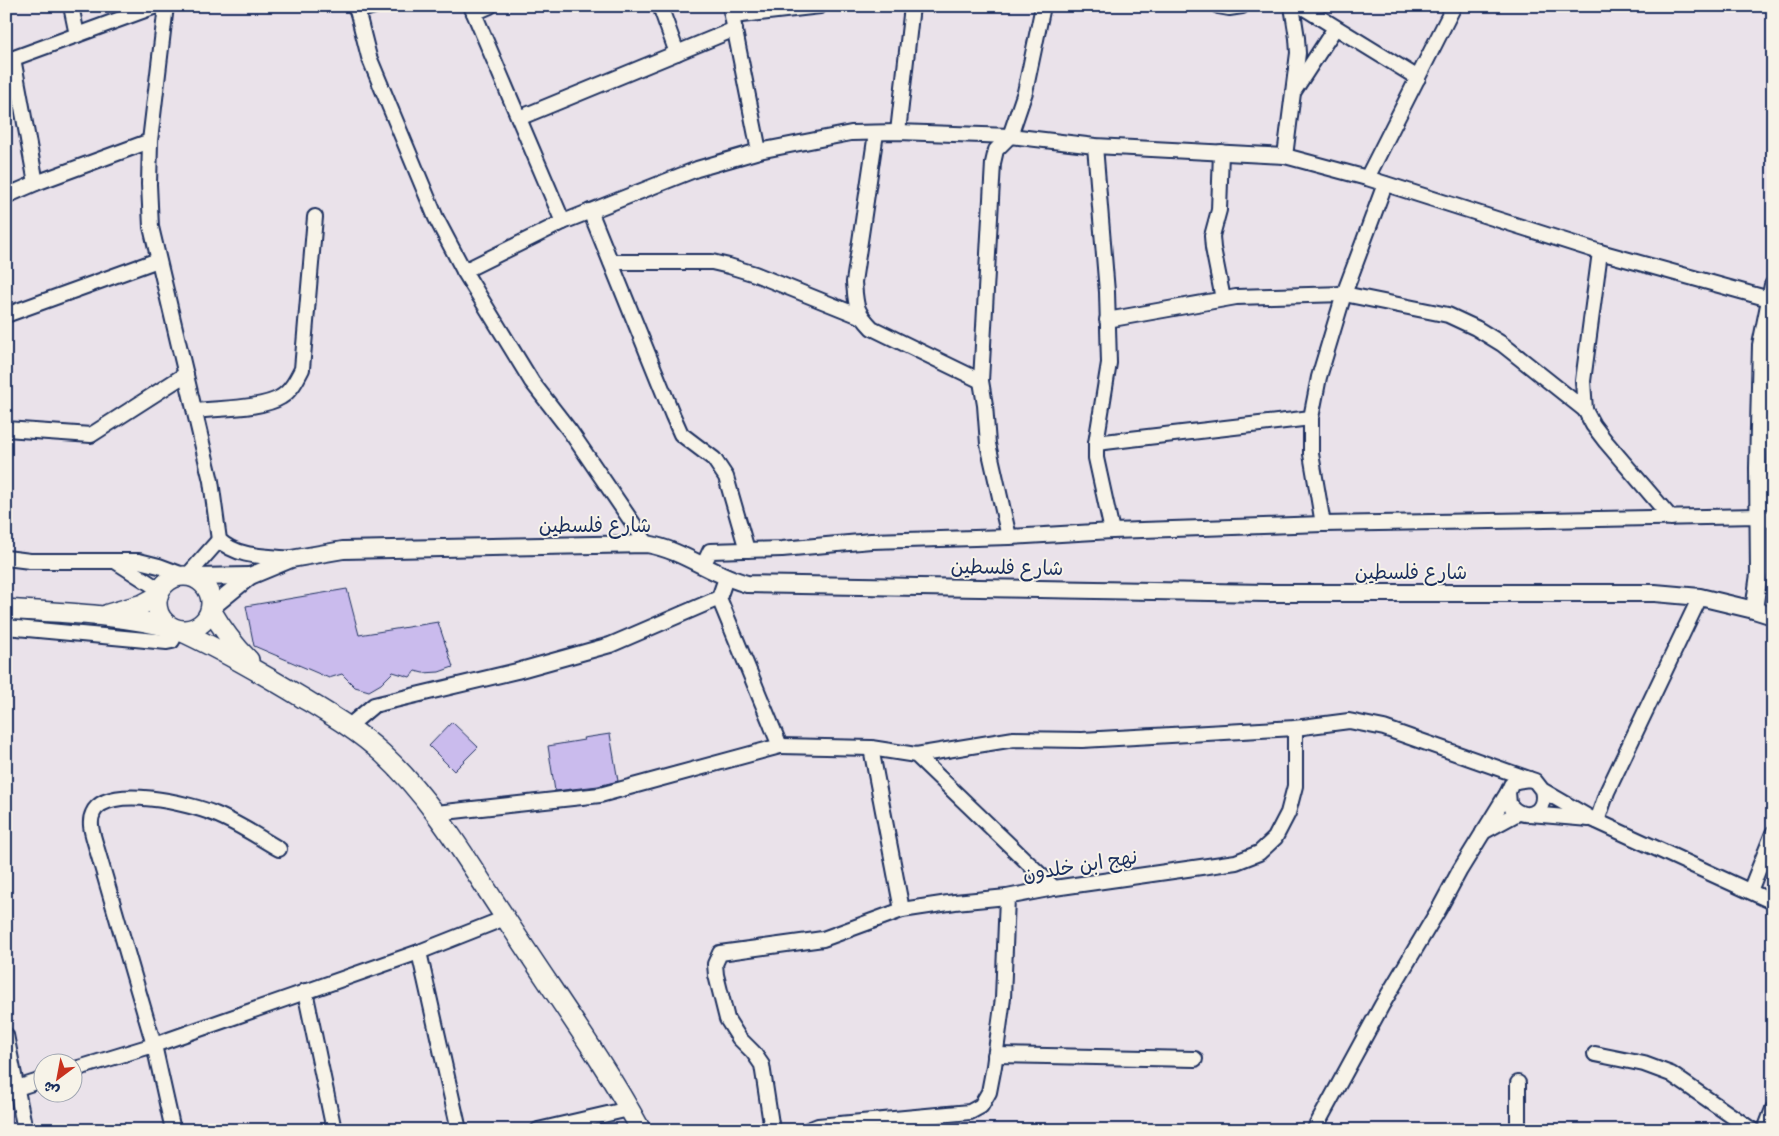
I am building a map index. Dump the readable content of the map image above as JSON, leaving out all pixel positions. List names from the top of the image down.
{
  "streets": {
    "street": ["شارع فلسطين", "نهج ابن خلدون"]
  },
  "north": "bottom left"
}
